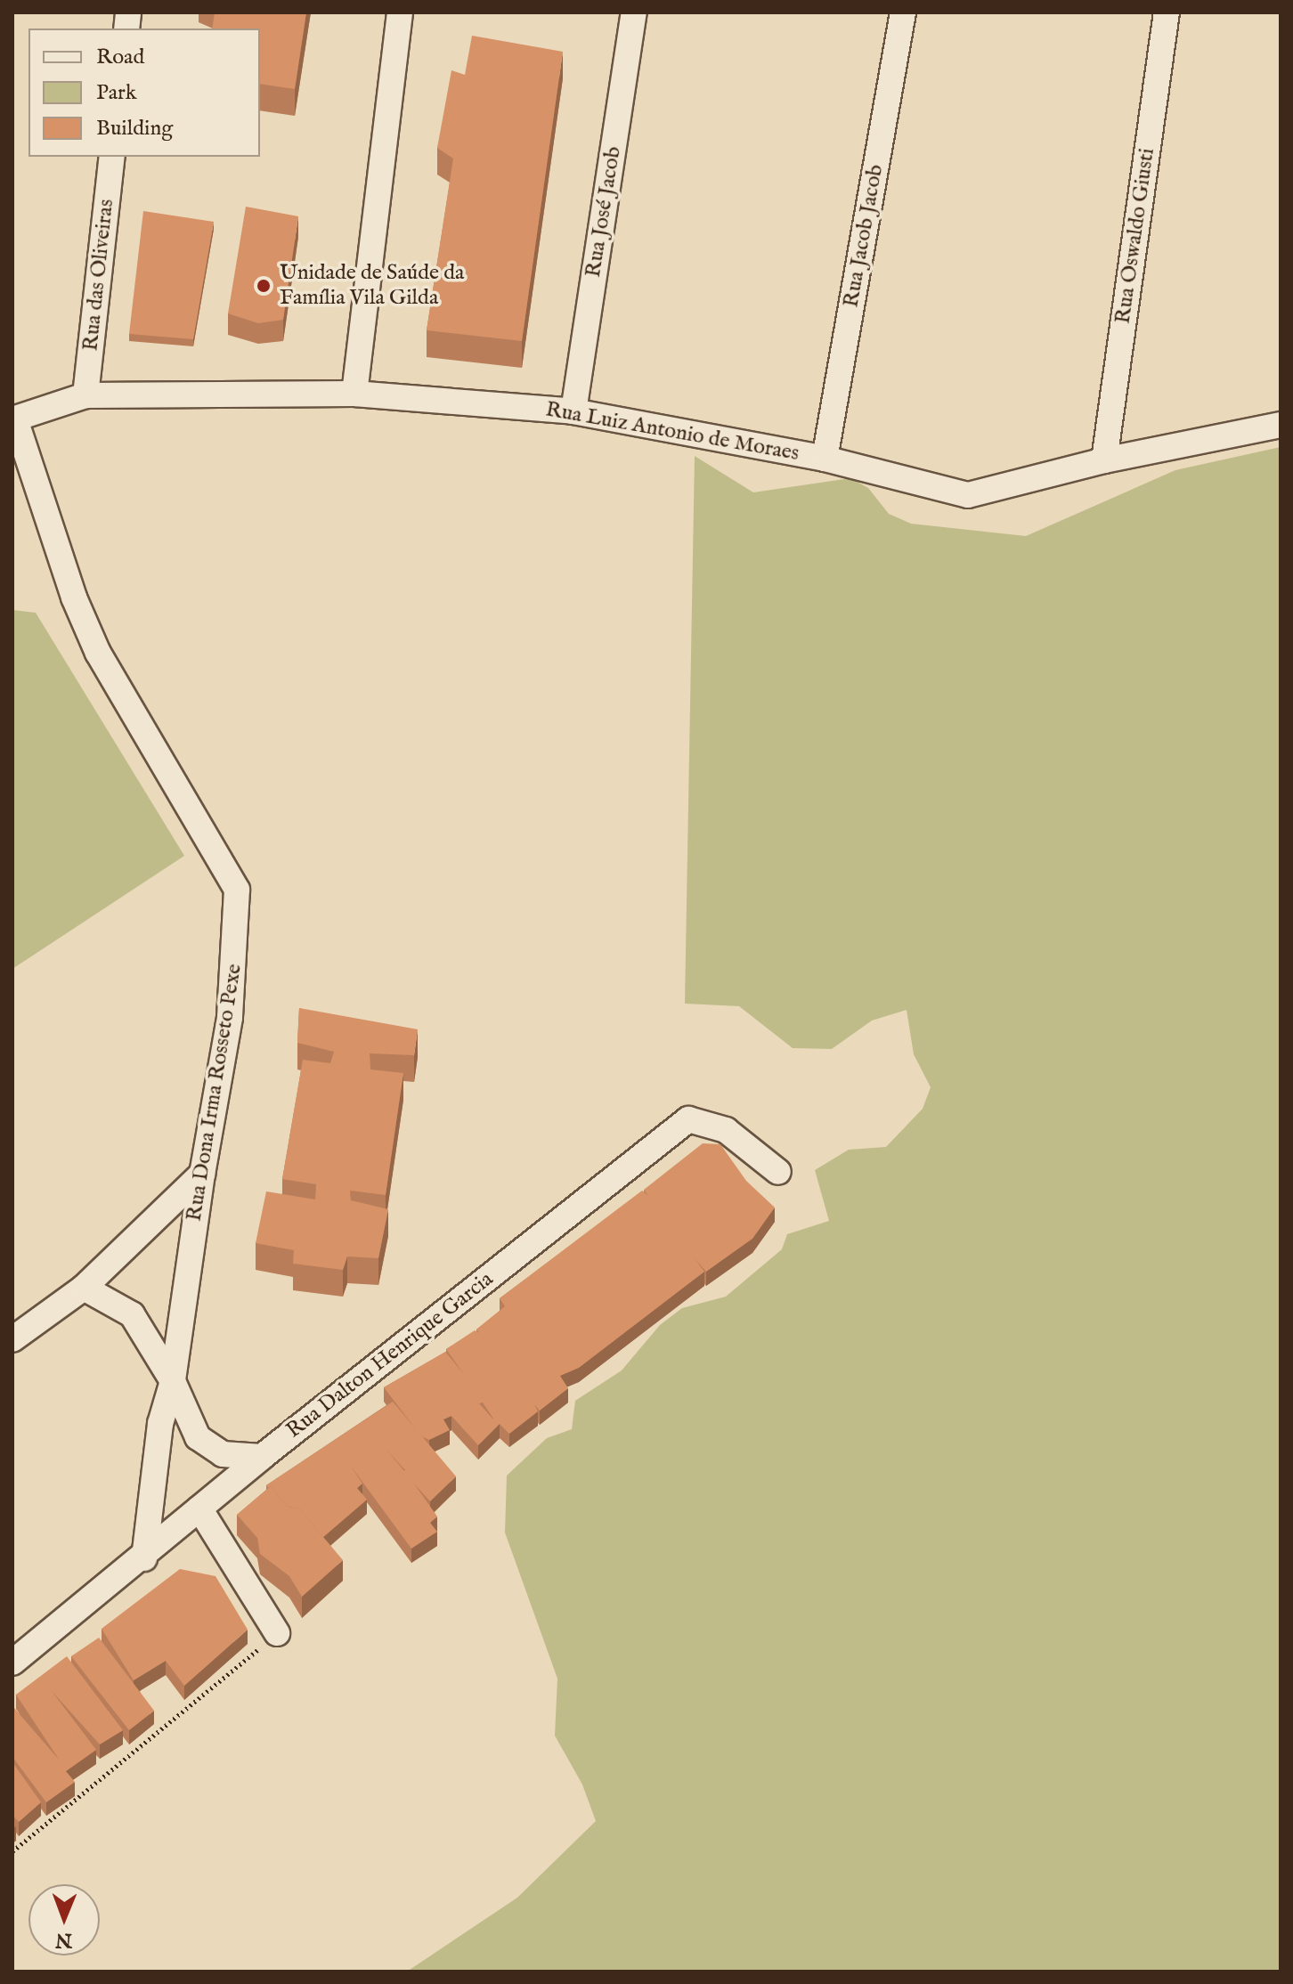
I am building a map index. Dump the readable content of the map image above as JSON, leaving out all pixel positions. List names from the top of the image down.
{
  "streets": {
    "street": [
      "Rua José Jacob",
      "Rua Jacob Jacob",
      "Rua Oswaldo Giusti",
      "Rua das Oliveiras",
      "Rua Luiz Antonio de Moraes",
      "Rua Dona Irma Rosseto Pexe",
      "Rua Dalton Henrique Garcia"
    ]
  },
  "crossings": [
    ["Rua José Jacob", "Rua Luiz Antonio de Moraes"],
    ["Rua Jacob Jacob", "Rua Luiz Antonio de Moraes"],
    ["Rua Oswaldo Giusti", "Rua Luiz Antonio de Moraes"],
    ["Rua das Oliveiras", "Rua Luiz Antonio de Moraes"],
    ["Rua Luiz Antonio de Moraes", "Rua Dona Irma Rosseto Pexe"],
    ["Rua Dona Irma Rosseto Pexe", "Rua Dalton Henrique Garcia"]
  ],
  "places": ["Unidade de Saúde da Família Vila Gilda"],
  "legend": ["Road", "Park", "Building"],
  "north": "bottom"
}
